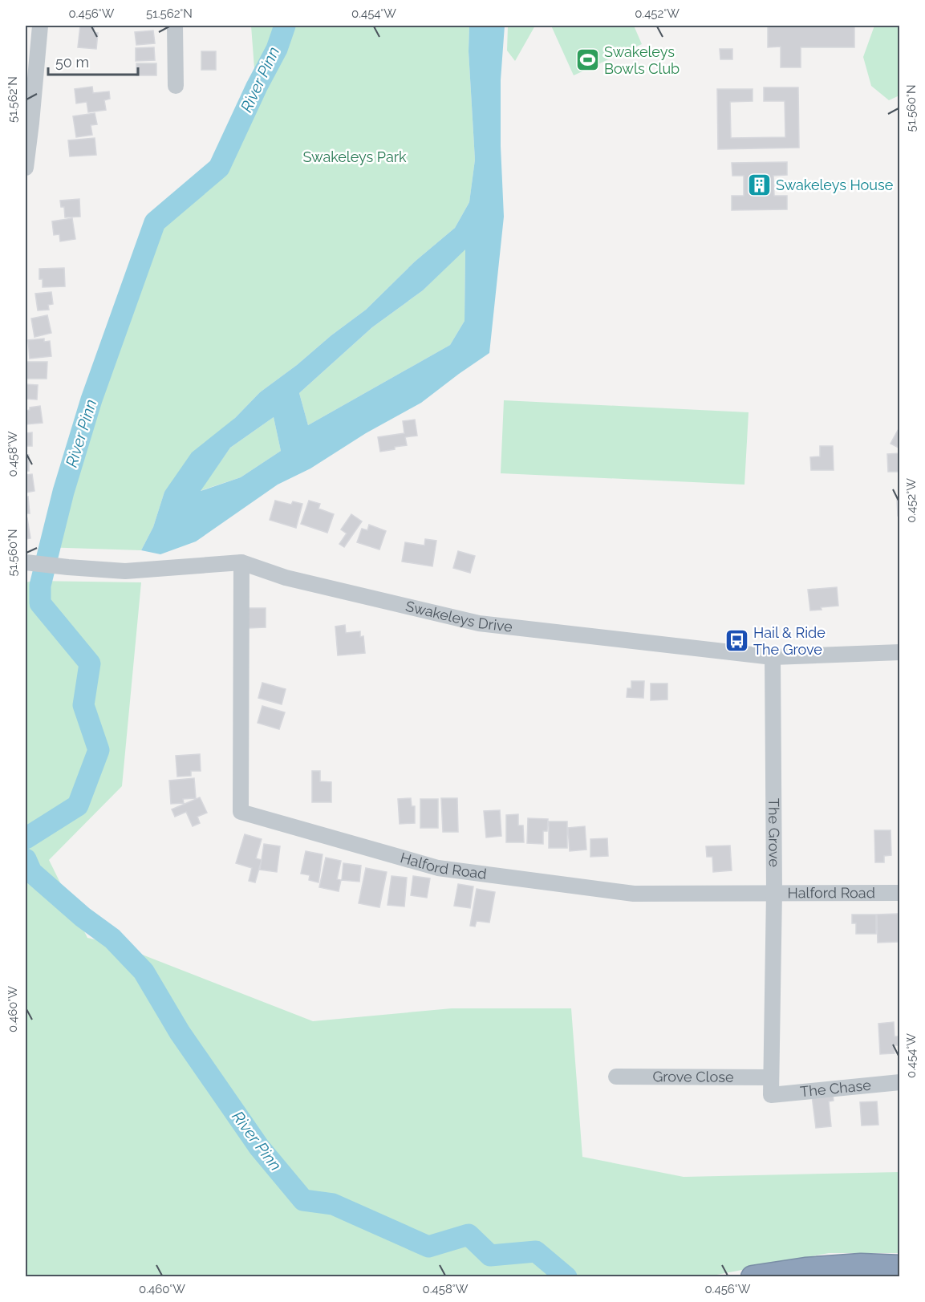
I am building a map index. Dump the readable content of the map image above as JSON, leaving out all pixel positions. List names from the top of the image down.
{
  "streets": {
    "street": [
      "Swakeleys Drive",
      "The Grove",
      "Halford Road",
      "Grove Close",
      "The Chase"
    ]
  },
  "crossings": [
    ["Swakeleys Drive", "The Grove"],
    ["Swakeleys Drive", "Halford Road"],
    ["The Grove", "Halford Road"],
    ["The Grove", "Grove Close"],
    ["The Grove", "The Chase"]
  ],
  "water": ["River Pinn"],
  "parks": ["Swakeleys Park"],
  "places": {
    "sports": ["Swakeleys Bowls Club"],
    "building": ["Swakeleys House"],
    "bus stop": ["Hail & Ride The Grove"]
  },
  "scale_bar": "50 m",
  "coordinates": [
    "0.456°W",
    "51.562°N",
    "0.454°W",
    "0.452°W",
    "51.560°N",
    "0.458°W",
    "0.460°W"
  ]
}
